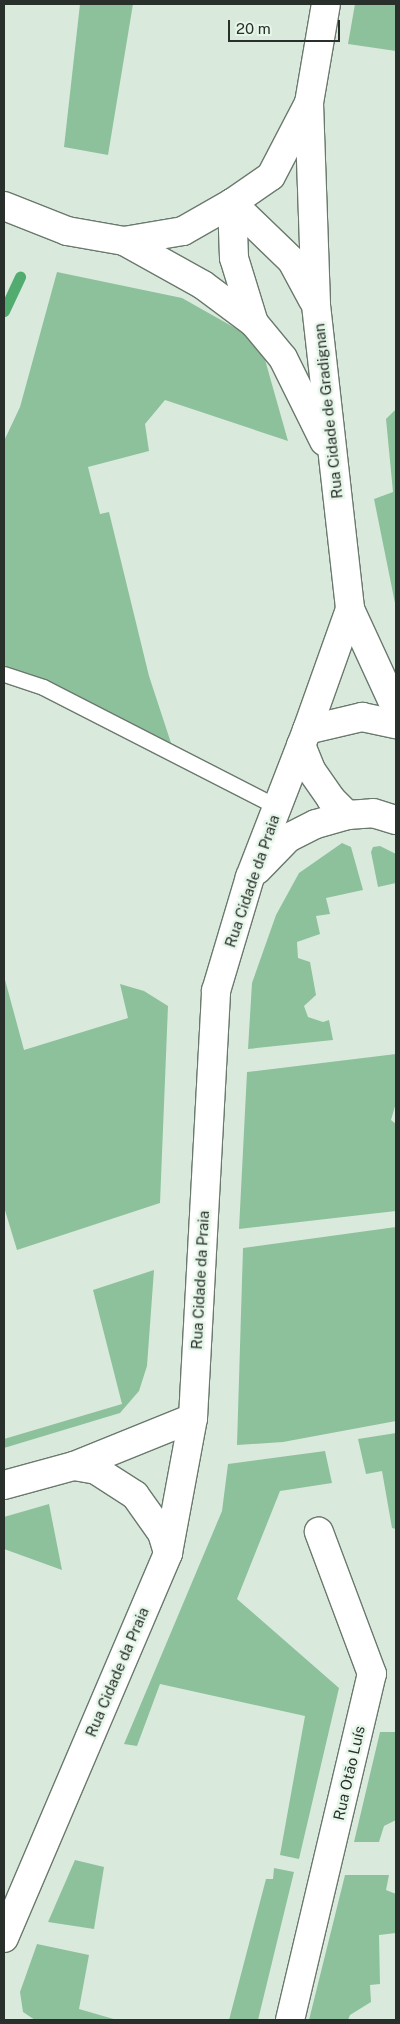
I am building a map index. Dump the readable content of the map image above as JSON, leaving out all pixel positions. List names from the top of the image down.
{
  "streets": {
    "street": ["Rua Cidade de Gradignan", "Rua Cidade da Praia", "Rua Otão Luís"]
  },
  "crossings": [
    ["Rua Cidade de Gradignan", "Rua Cidade da Praia"]
  ],
  "scale_bar": "20 m"
}
